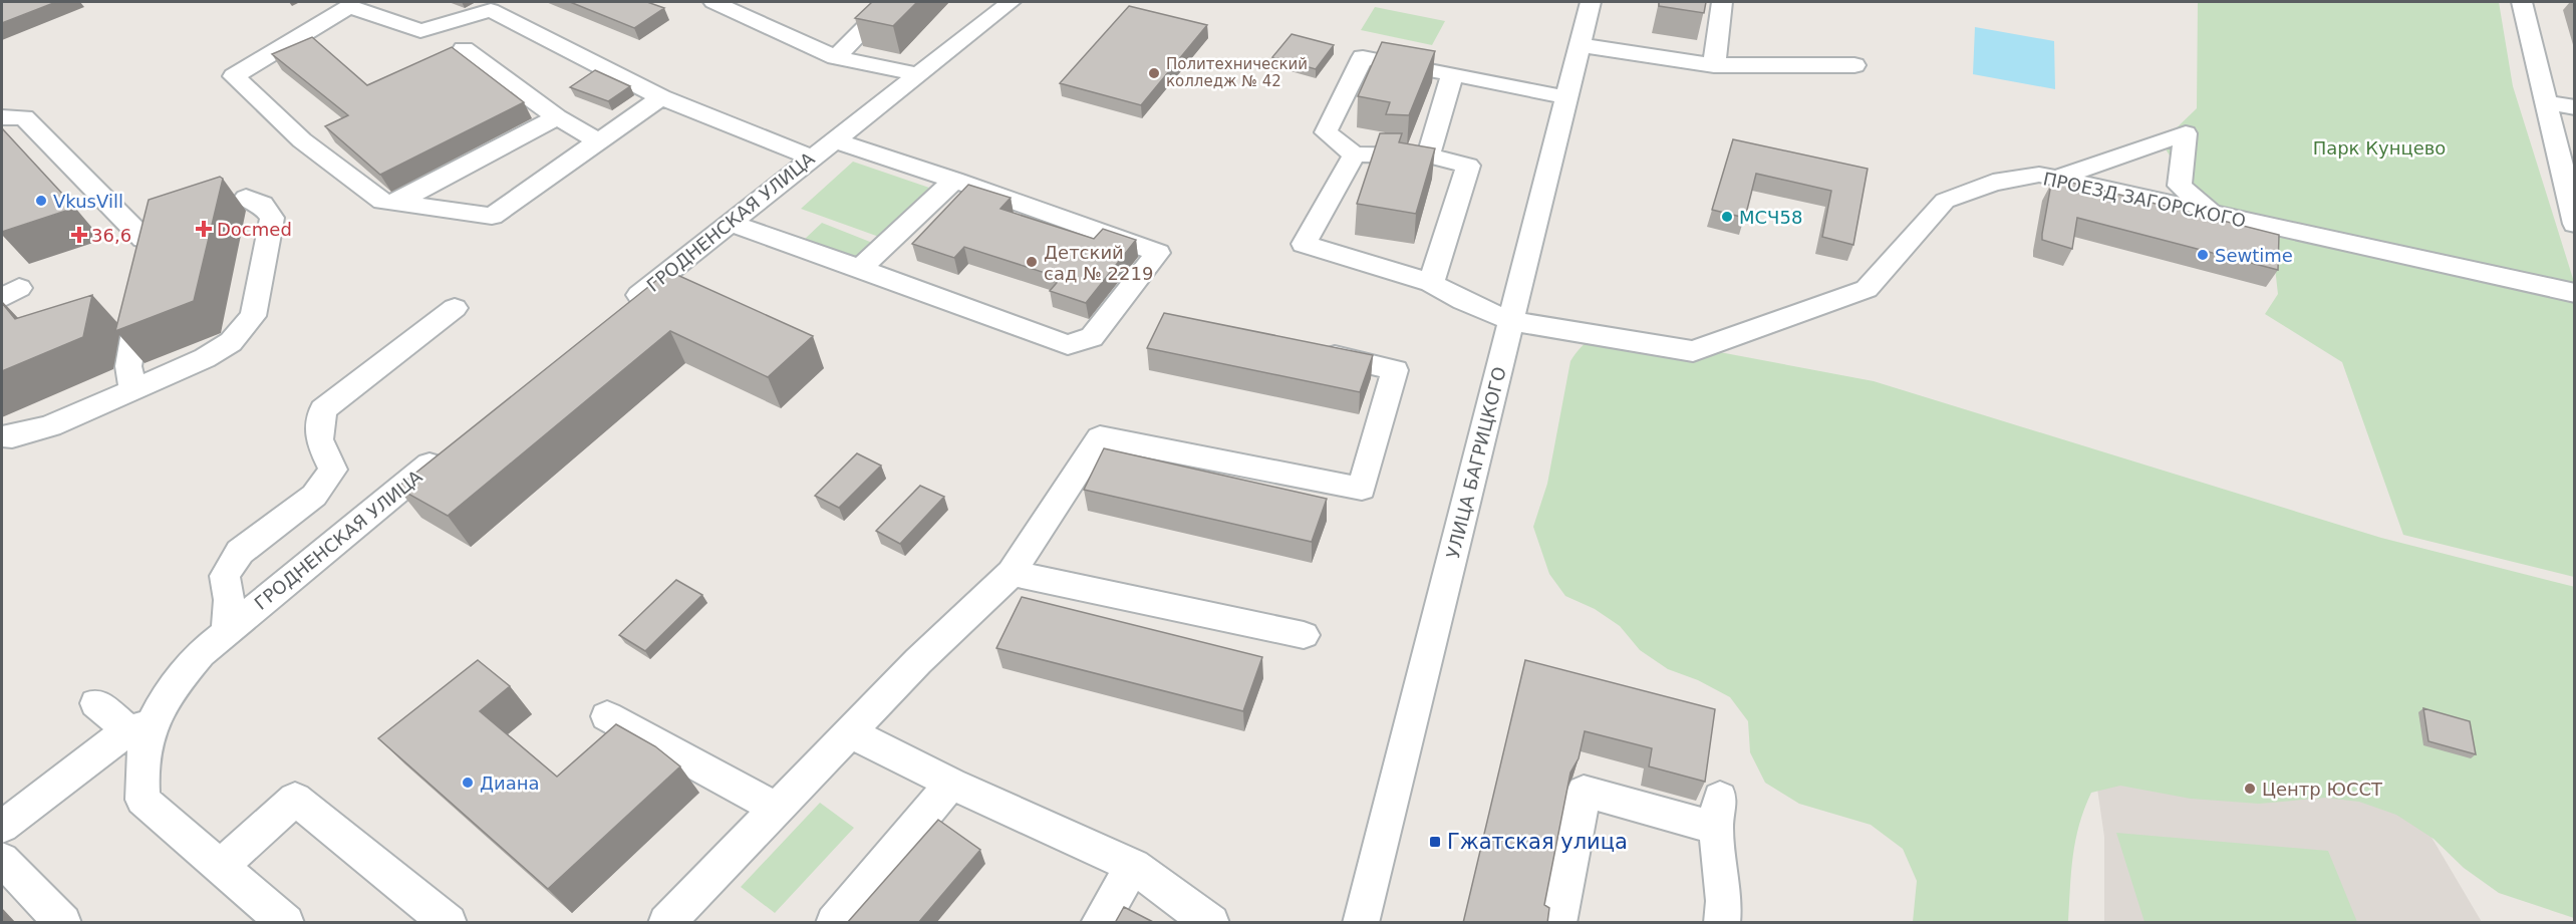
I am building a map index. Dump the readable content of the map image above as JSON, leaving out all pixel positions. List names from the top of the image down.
{
  "streets": {
    "street": ["ПРОЕЗД ЗАГОРСКОГО", "ГРОДНЕНСКАЯ УЛИЦА", "УЛИЦА БАГРИЦКОГО"]
  },
  "crossings": [
    ["ПРОЕЗД ЗАГОРСКОГО", "УЛИЦА БАГРИЦКОГО"]
  ],
  "parks": ["Парк Кунцево"],
  "places": {
    "other": [
      "Политехнический колледж № 42",
      "VkusVill",
      "МСЧ58",
      "Sewtime",
      "Детский сад № 2219",
      "Диана",
      "Центр ЮССТ"
    ],
    "health": ["Docmed", "36,6"],
    "transit": ["Гжатская улица"]
  }
}
